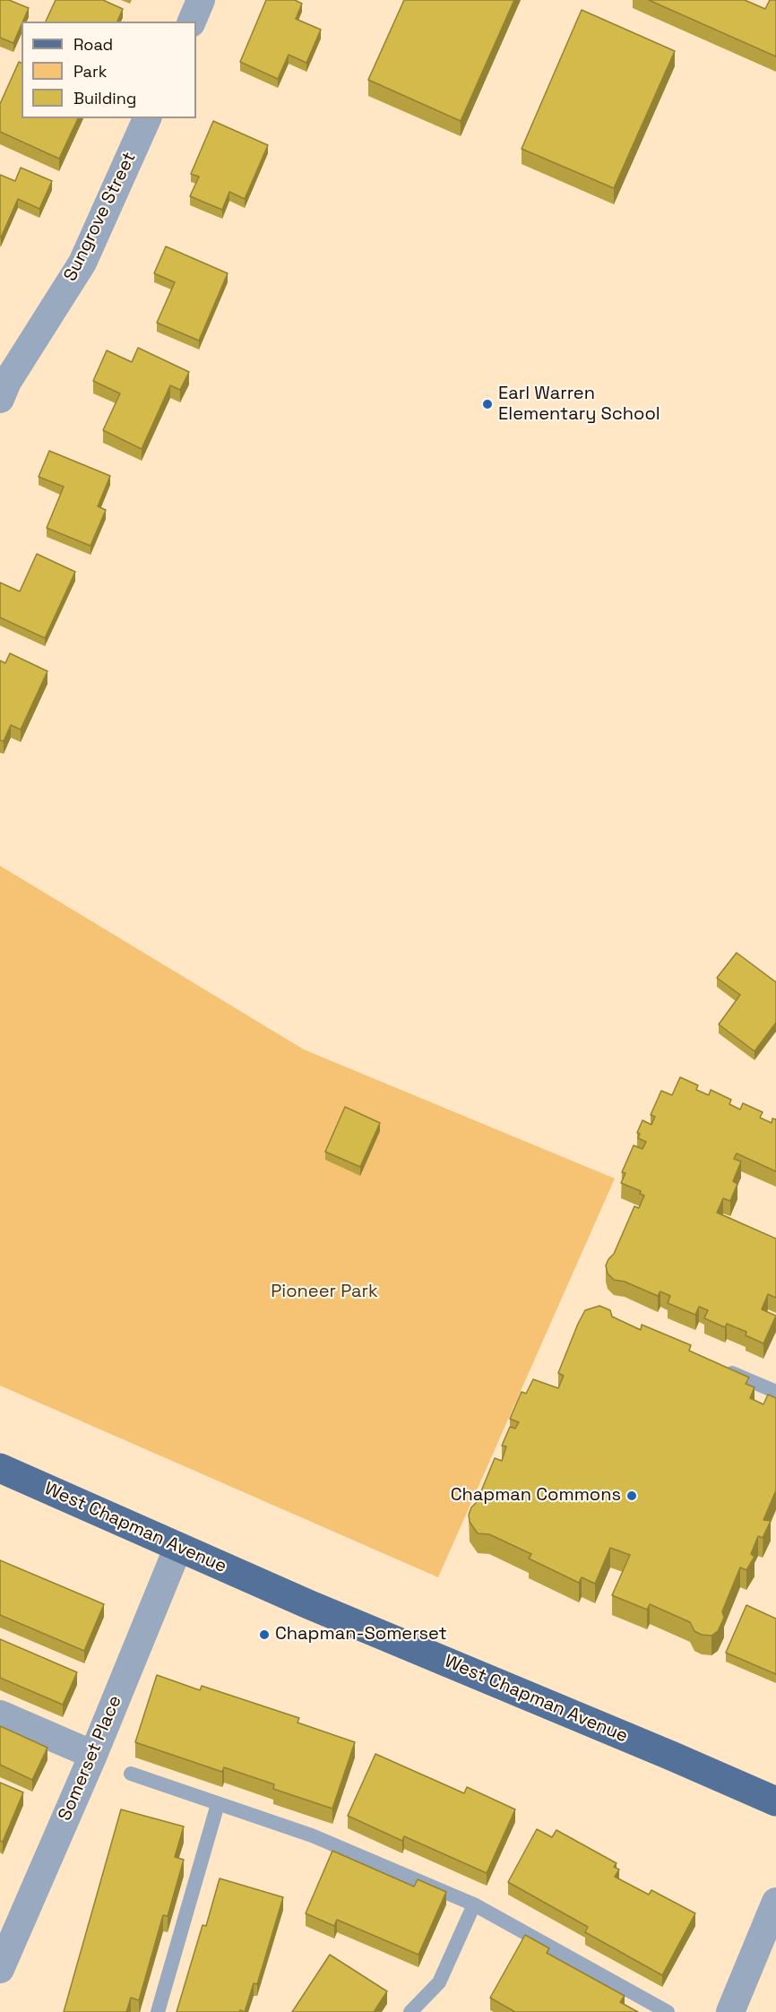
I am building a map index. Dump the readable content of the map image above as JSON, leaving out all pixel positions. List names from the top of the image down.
{
  "streets": {
    "main road": ["West Chapman Avenue"],
    "street": ["Sungrove Street", "Somerset Place"]
  },
  "crossings": [
    ["West Chapman Avenue", "Somerset Place"]
  ],
  "parks": ["Pioneer Park"],
  "places": ["Earl Warren Elementary School", "Chapman Commons", "Chapman-Somerset"],
  "legend": ["Road", "Park", "Building"]
}
